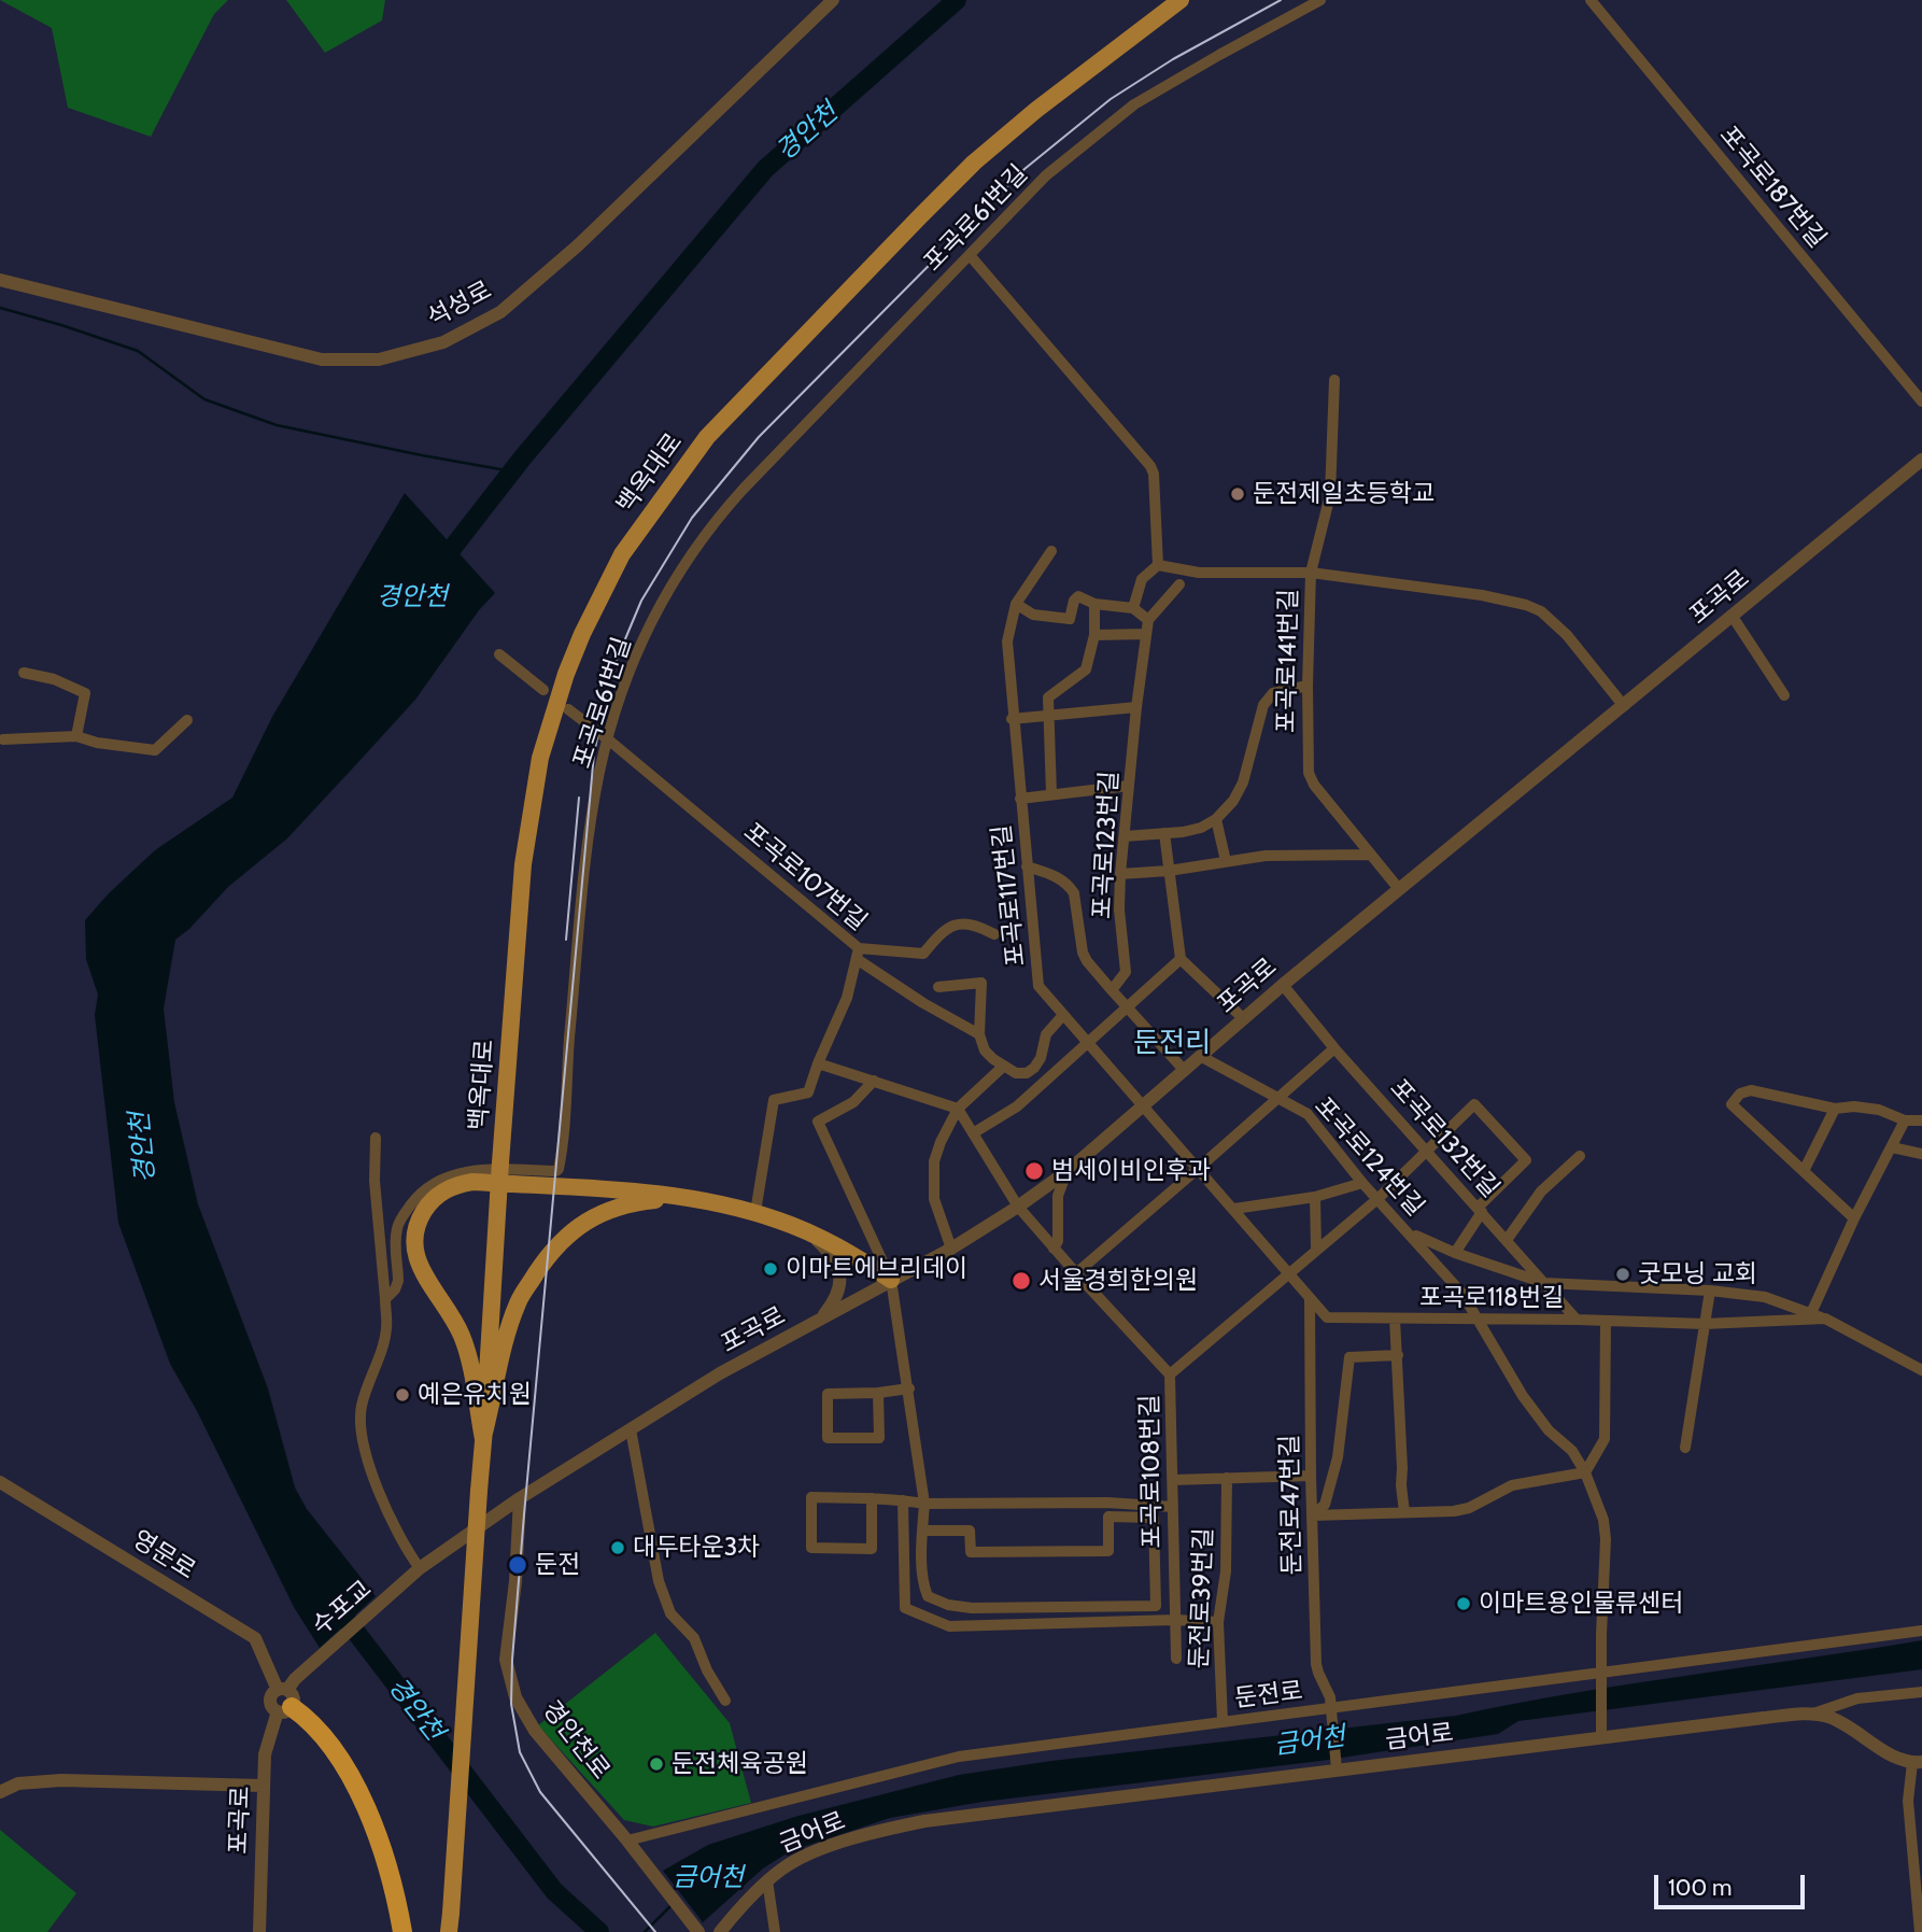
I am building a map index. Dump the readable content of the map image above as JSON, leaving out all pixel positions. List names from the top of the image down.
{
  "streets": {
    "main road": ["백옥대로"],
    "street": [
      "포곡로187번길",
      "포곡로61번길",
      "석성로",
      "포곡로",
      "포곡로141번길",
      "포곡로123번길",
      "포곡로107번길",
      "포곡로117번길",
      "포곡로132번길",
      "포곡로124번길",
      "포곡로118번길",
      "포곡로108번길",
      "둔전로47번길",
      "영문로",
      "둔전로39번길",
      "수포교",
      "둔전로",
      "금어로",
      "경안천로"
    ]
  },
  "crossings": [
    ["포곡로61번길", "포곡로"],
    ["포곡로61번길", "포곡로107번길"],
    ["포곡로", "포곡로141번길"],
    ["포곡로", "포곡로117번길"],
    ["포곡로", "포곡로132번길"],
    ["포곡로", "포곡로124번길"],
    ["포곡로", "포곡로118번길"],
    ["포곡로", "포곡로108번길"],
    ["포곡로", "영문로"],
    ["포곡로", "수포교"],
    ["포곡로", "경안천로"],
    ["포곡로117번길", "포곡로118번길"],
    ["포곡로132번길", "포곡로118번길"],
    ["포곡로124번길", "포곡로118번길"],
    ["포곡로124번길", "둔전로"],
    ["포곡로124번길", "금어로"],
    ["포곡로118번길", "둔전로47번길"],
    ["둔전로47번길", "둔전로"],
    ["둔전로47번길", "금어로"],
    ["둔전로39번길", "둔전로"],
    ["둔전로", "경안천로"]
  ],
  "districts": ["둔전리"],
  "water": ["경안천", "금어천"],
  "places": [
    "둔전제일초등학교",
    "범세이비인후과",
    "이마트에브리데이",
    "굿모닝 교회",
    "서울경희한의원",
    "예은유치원",
    "대두타운3차",
    "둔전",
    "이마트용인물류센터",
    "둔전체육공원"
  ],
  "scale_bar": "100 m"
}
